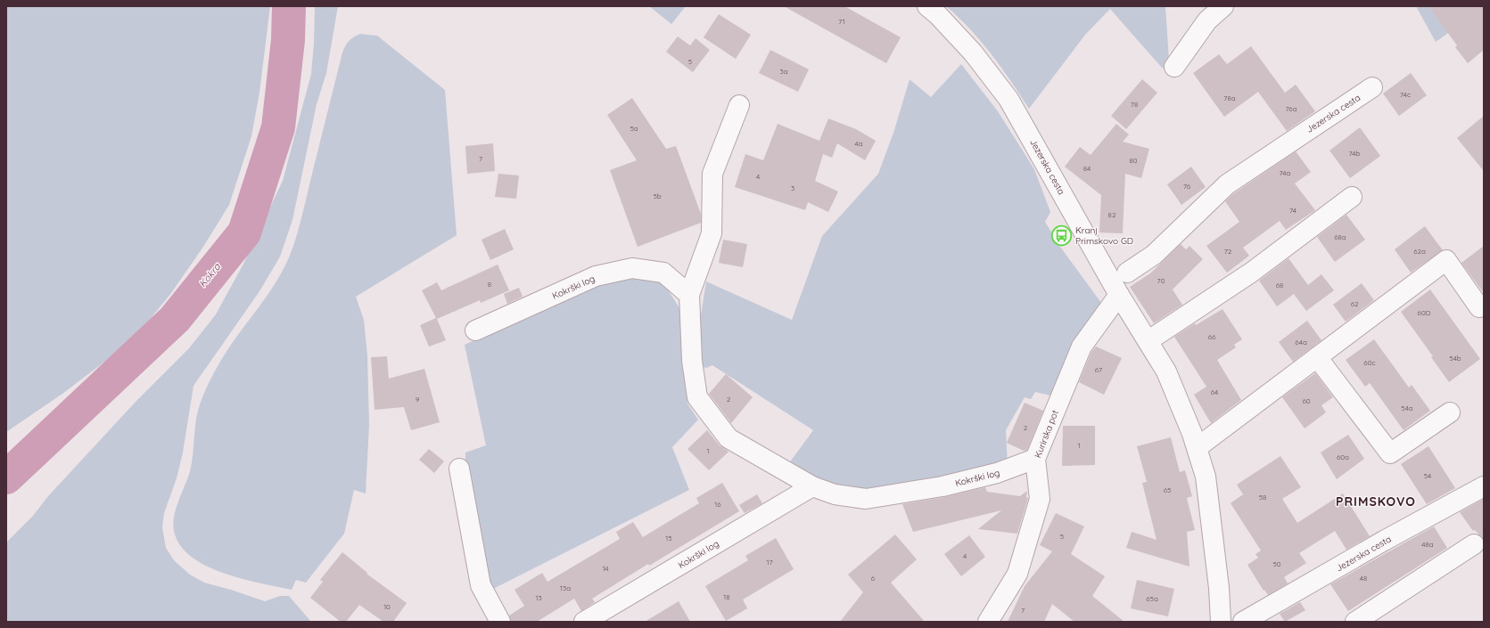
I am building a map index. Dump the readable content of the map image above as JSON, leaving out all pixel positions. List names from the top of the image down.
{
  "streets": {
    "street": ["Jezerska cesta", "Kokrški log", "Kurirska pot"]
  },
  "crossings": [
    ["Jezerska cesta", "Kurirska pot"],
    ["Kokrški log", "Kurirska pot"]
  ],
  "districts": ["PRIMSKOVO"],
  "water": ["Kokra"],
  "places": {
    "bus stop": ["Kranj Primskovo GD"]
  },
  "house_numbers": [
    "71",
    "5",
    "3a",
    "74c",
    "78a",
    "78",
    "76a",
    "5a",
    "4a",
    "74b",
    "7",
    "80",
    "84",
    "74a",
    "4",
    "76",
    "3",
    "5b",
    "74",
    "82",
    "68a",
    "72",
    "62a",
    "70",
    "8",
    "68",
    "62",
    "60D",
    "66",
    "64a",
    "54b",
    "60c",
    "67",
    "64",
    "9",
    "2",
    "60",
    "54a",
    "2",
    "1",
    "1",
    "60a",
    "54",
    "65",
    "58",
    "16",
    "5",
    "15",
    "48a",
    "4",
    "17",
    "50",
    "14",
    "6",
    "48",
    "13a",
    "18",
    "13",
    "65a",
    "10",
    "7"
  ]
}
